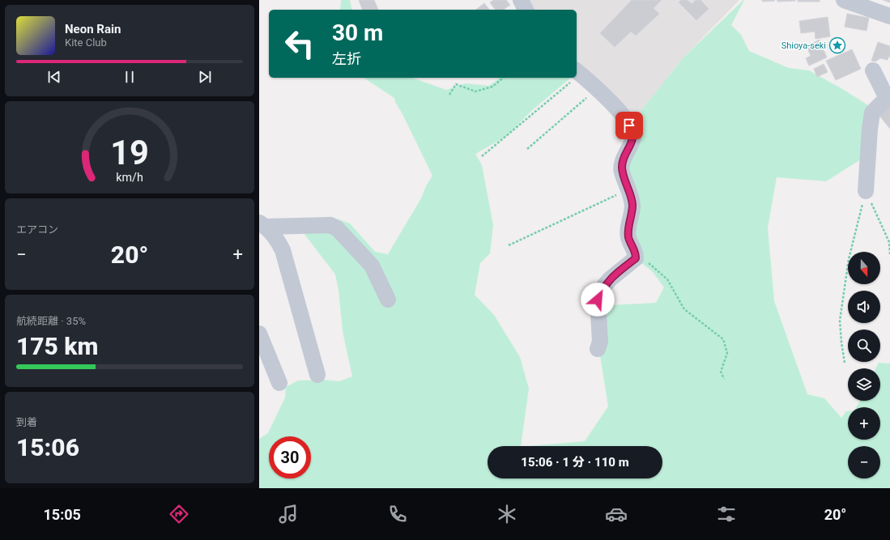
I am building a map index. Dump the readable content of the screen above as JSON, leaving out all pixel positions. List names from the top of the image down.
{
  "places": {
    "place": ["Shioya-seki"]
  },
  "north": "bottom",
  "page": {
    "turn": ["30 m", "左折"],
    "song": ["Neon Rain", "Kite Club"],
    "tile": [
      "エアコン",
      ["航続距離 · 35%", "175 km"],
      ["到着", "15:06"]
    ],
    "heat": ["−", "20°", "+"],
    "map_buttons": ["+", "−"],
    "limit": "30",
    "trip": "15:06 · 1 分 · 110 m",
    "tabs": ["15:05", "20°"],
    "gauge": ["19", "km/h"]
  }
}
